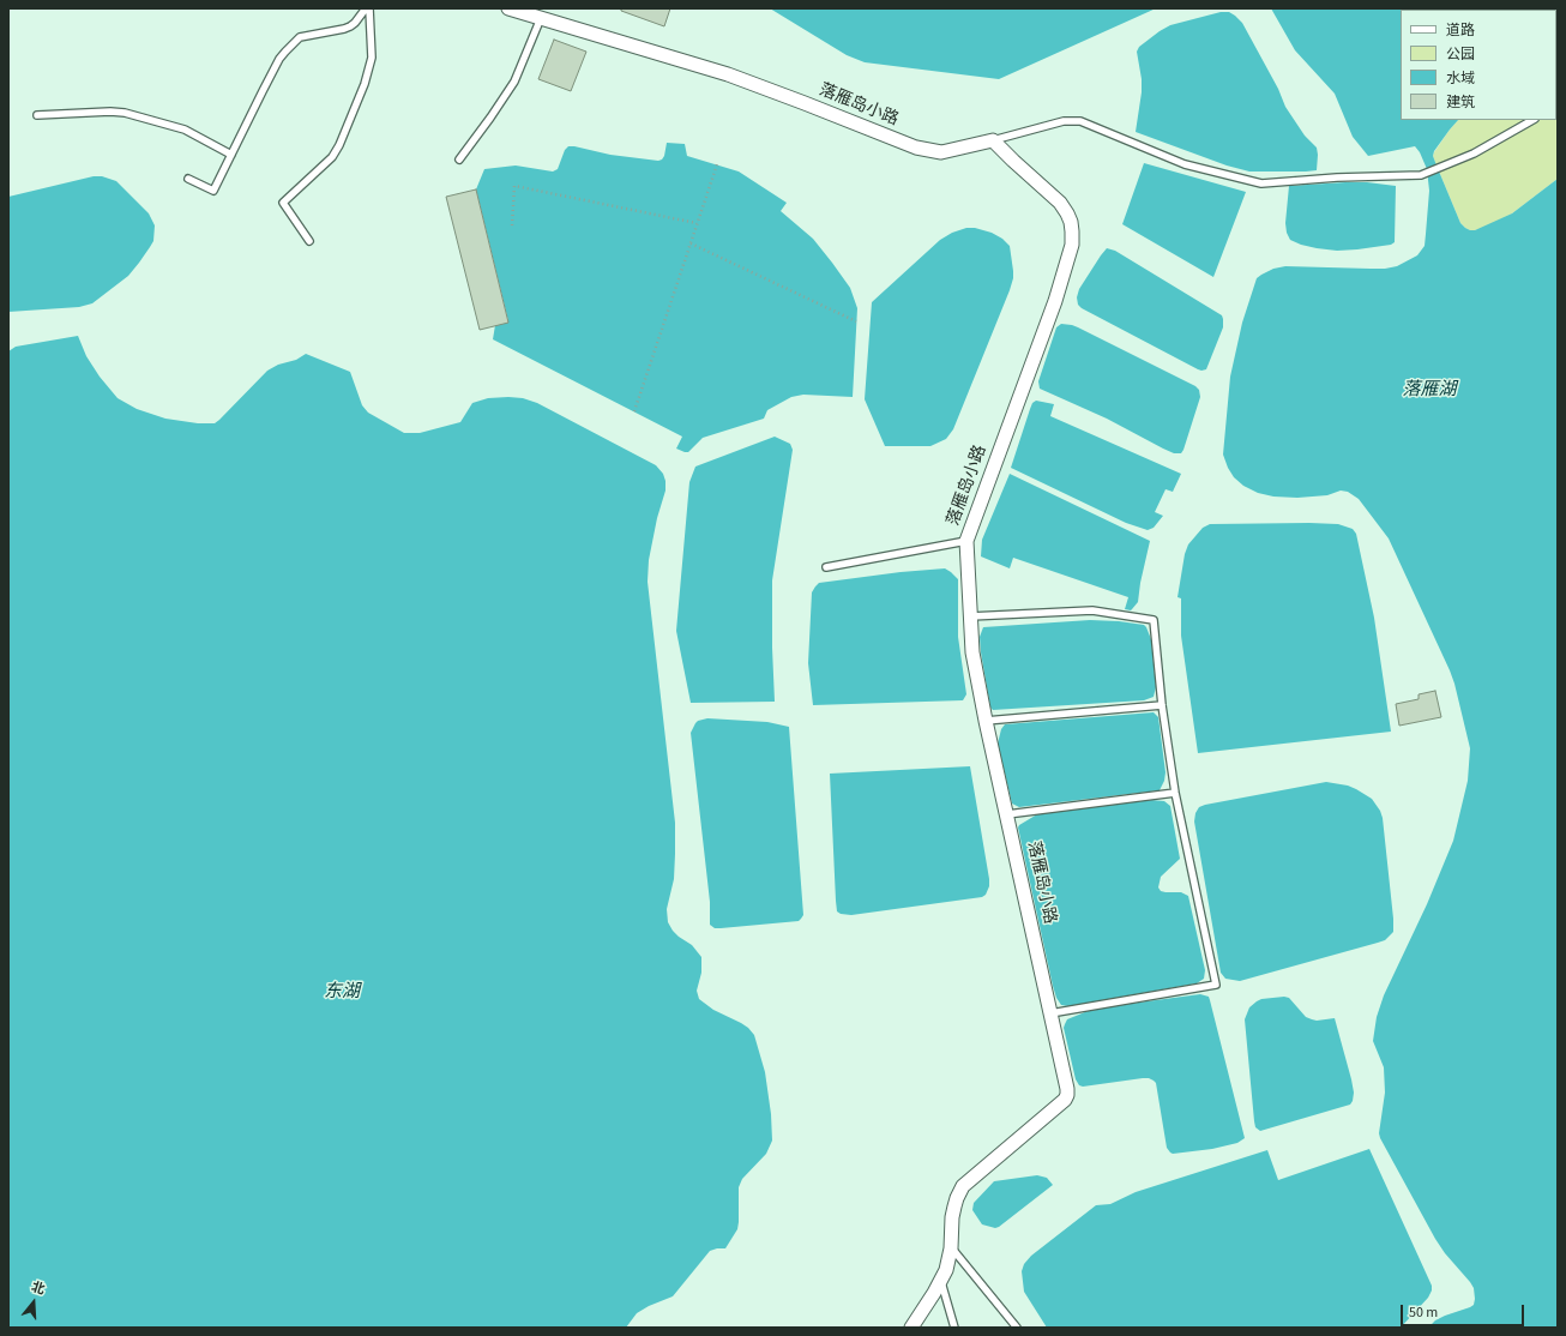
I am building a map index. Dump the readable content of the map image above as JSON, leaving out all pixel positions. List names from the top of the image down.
{
  "streets": {
    "street": ["落雁岛小路"]
  },
  "water": ["落雁湖", "东湖"],
  "legend": [
    "道路",
    "公园",
    "水域",
    "建筑"
  ],
  "scale_bar": "50 m",
  "north": "top"
}
